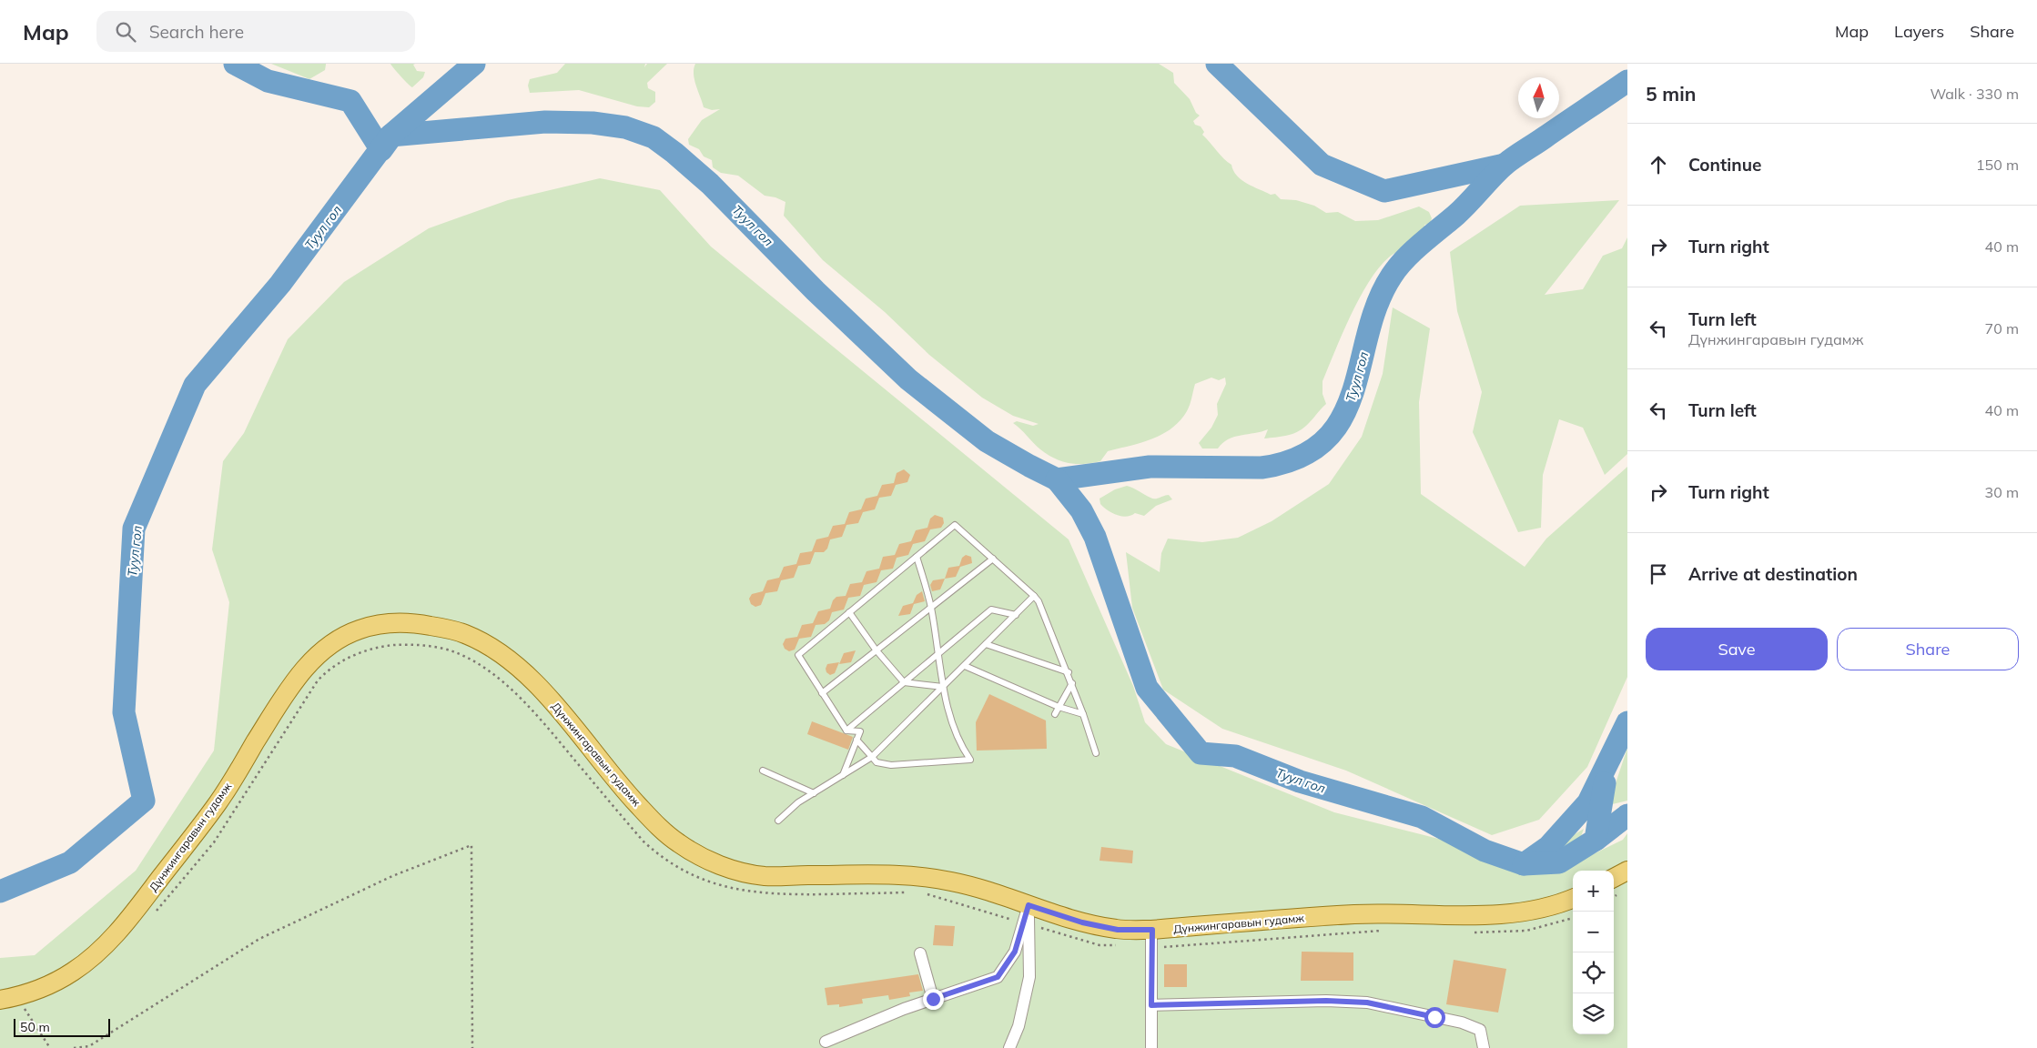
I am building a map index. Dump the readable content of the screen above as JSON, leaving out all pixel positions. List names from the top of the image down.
{
  "streets": {
    "main road": ["Дүнжингаравын гудамж"]
  },
  "water": ["Туул гол"],
  "scale_bar": "50 m",
  "north": "top",
  "page": {
    "header": "Map",
    "search": "Search here",
    "nav": ["Map", "Layers", "Share"],
    "heading": ["5 min", "Walk · 330 m"],
    "list": [
      ["Continue", "150 m"],
      ["Turn right", "40 m"],
      ["Turn left", "Дүнжингаравын гудамж", "70 m"],
      ["Turn left", "40 m"],
      ["Turn right", "30 m"],
      "Arrive at destination"
    ],
    "buttons": ["Save", "Share"],
    "map_buttons": ["+", "−"],
    "scale": "50 m"
  }
}
